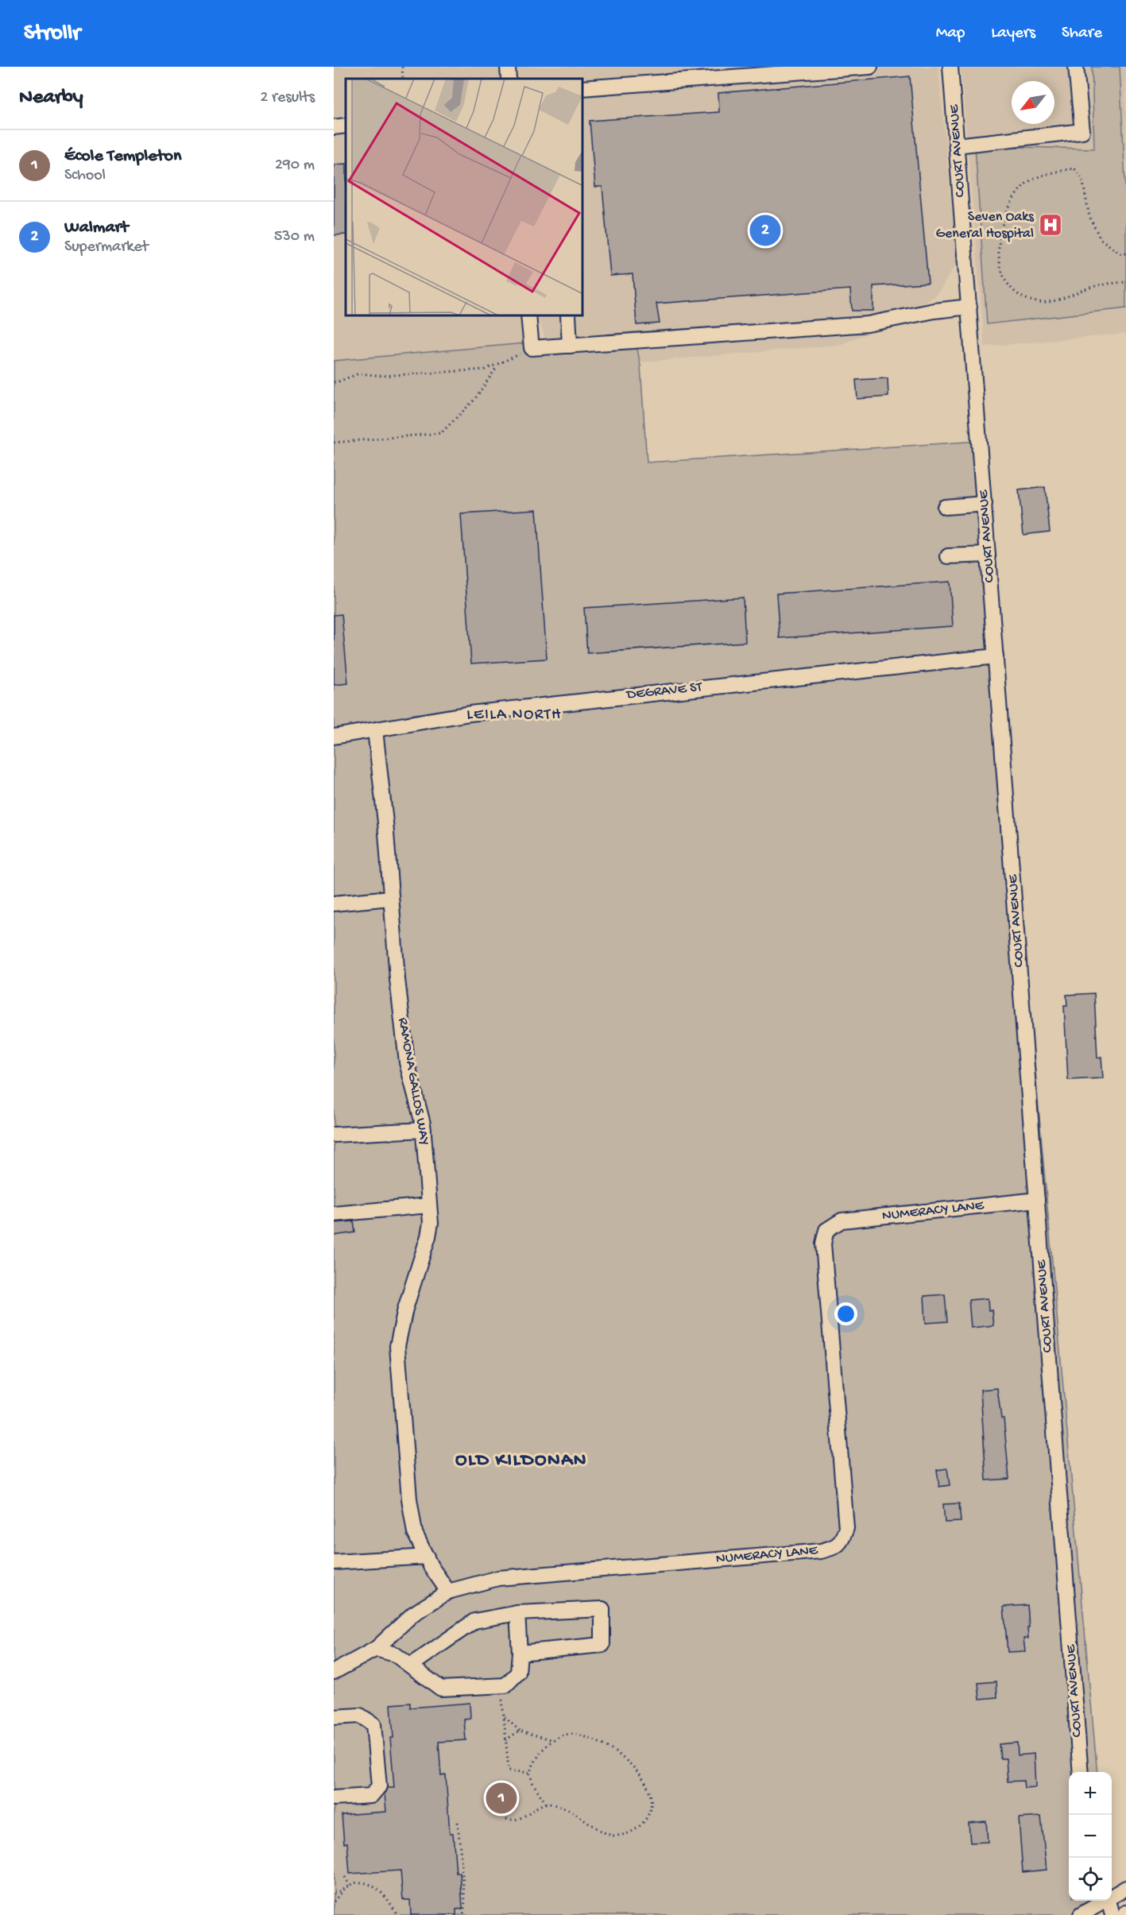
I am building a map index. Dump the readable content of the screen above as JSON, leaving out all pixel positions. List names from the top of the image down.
{
  "streets": {
    "street": [
      "COURT AVENUE",
      "DEGRAVE ST",
      "RAMONA GALLOS WAY",
      "NUMERACY LANE"
    ]
  },
  "crossings": [
    ["COURT AVENUE", "DEGRAVE ST"],
    ["COURT AVENUE", "NUMERACY LANE"],
    ["DEGRAVE ST", "RAMONA GALLOS WAY"],
    ["RAMONA GALLOS WAY", "NUMERACY LANE"]
  ],
  "districts": ["LEILA NORTH", "OLD KILDONAN"],
  "places": {
    "hospital": ["Seven Oaks General Hospital"]
  },
  "north": "bottom left",
  "page": {
    "header": "Strollr",
    "nav": ["Map", "Layers", "Share"],
    "heading": ["Nearby", "2 results"],
    "list": [
      {
        "mark": "1",
        "name": "École Templeton",
        "note": "School",
        "value": "290 m"
      },
      {
        "mark": "2",
        "name": "Walmart",
        "note": "Supermarket",
        "value": "530 m"
      }
    ],
    "pins": ["2", "1"],
    "map_buttons": ["+", "−"]
  }
}
